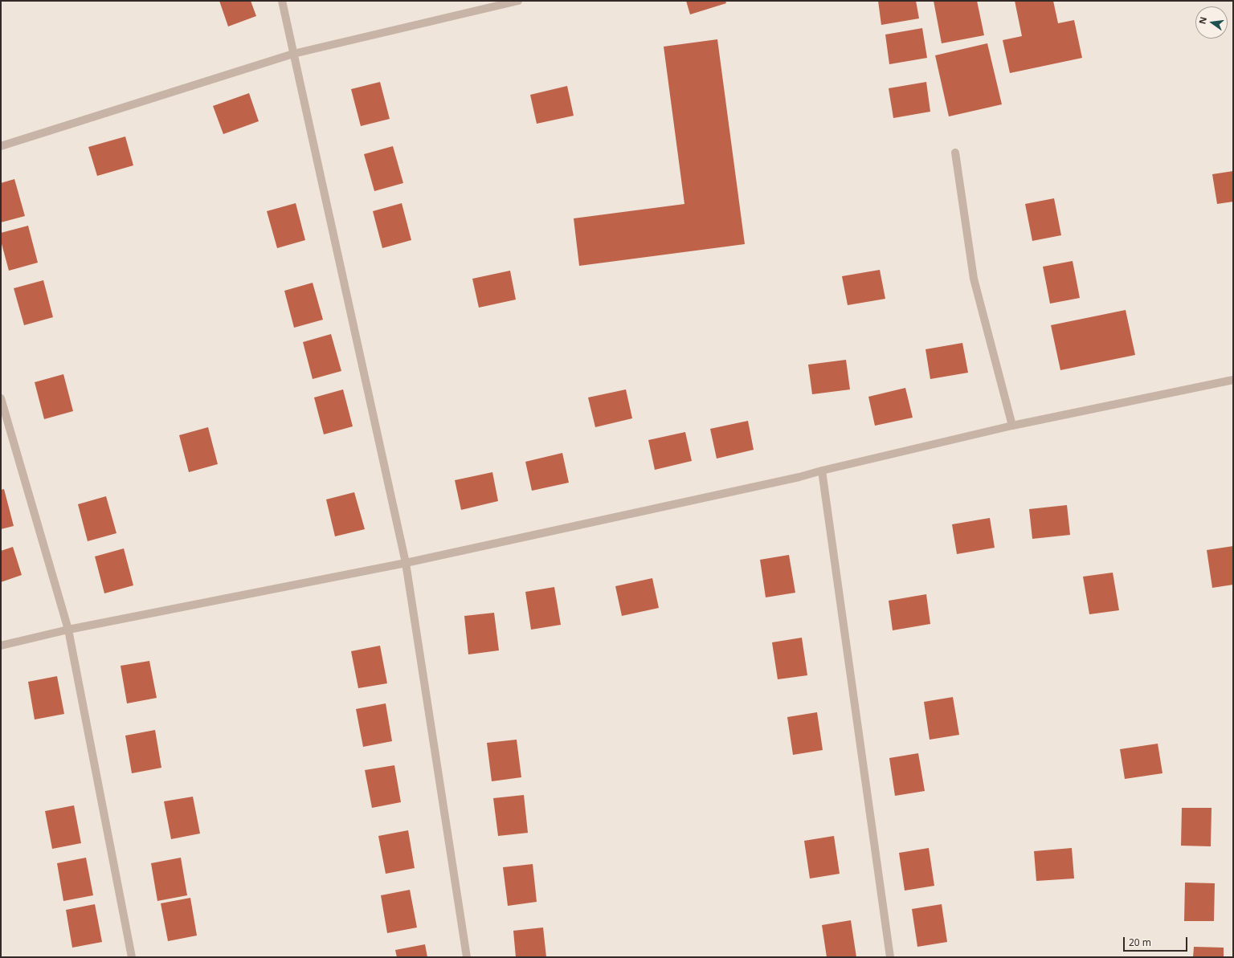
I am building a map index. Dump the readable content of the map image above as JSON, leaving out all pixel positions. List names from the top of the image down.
{
  "scale_bar": "20 m",
  "north": "left"
}
